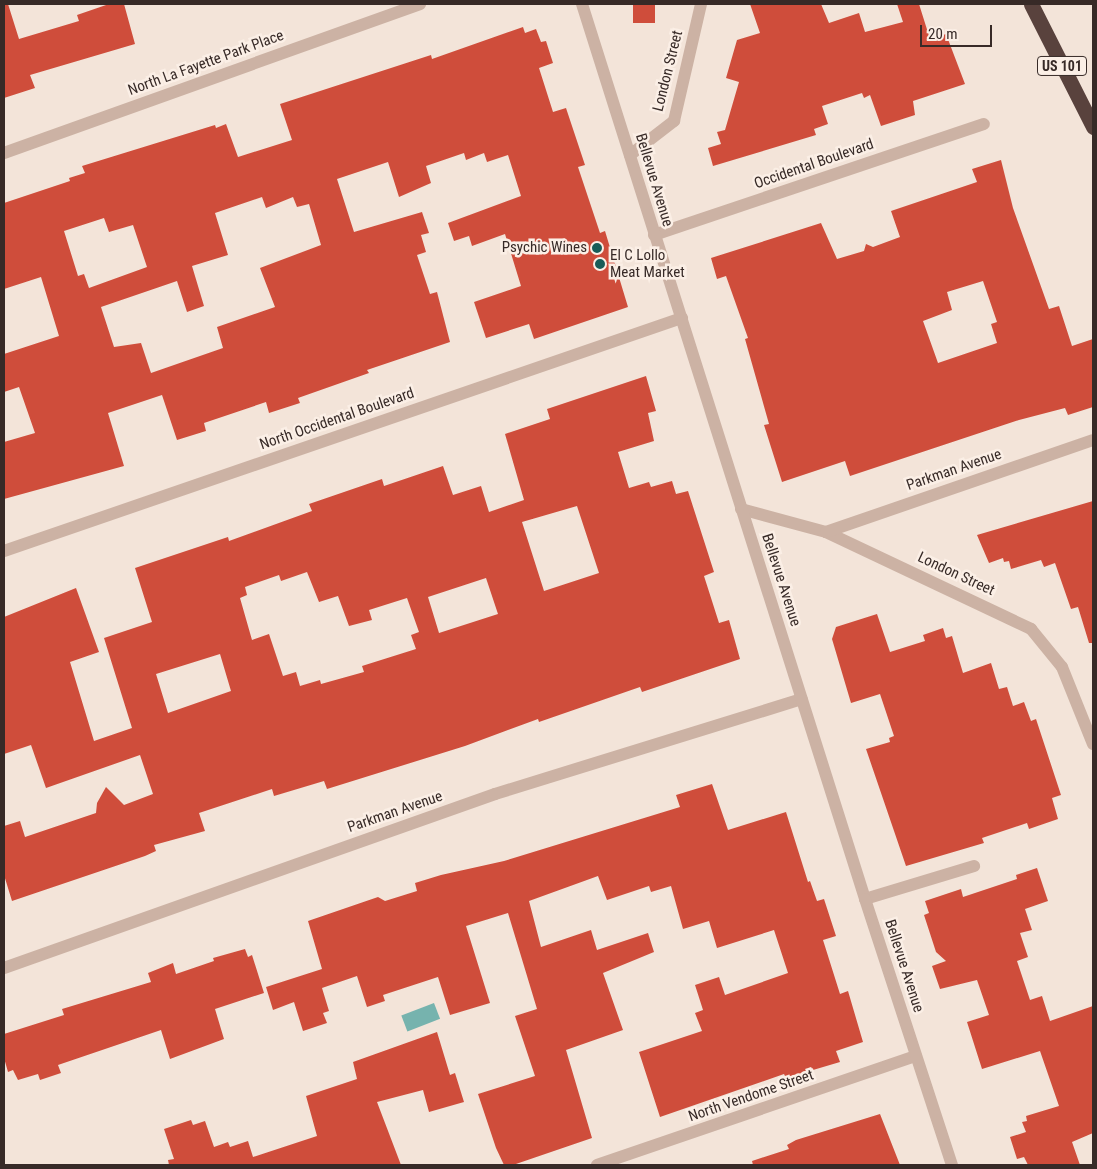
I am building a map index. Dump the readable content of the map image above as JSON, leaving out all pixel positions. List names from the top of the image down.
{
  "streets": {
    "highway": ["US 101"],
    "street": [
      "North La Fayette Park Place",
      "London Street",
      "Occidental Boulevard",
      "Bellevue Avenue",
      "North Occidental Boulevard",
      "Parkman Avenue",
      "North Vendome Street"
    ]
  },
  "crossings": [
    ["London Street", "Bellevue Avenue"],
    ["London Street", "Parkman Avenue"],
    ["Occidental Boulevard", "Bellevue Avenue"],
    ["Bellevue Avenue", "North Occidental Boulevard"],
    ["Bellevue Avenue", "Parkman Avenue"],
    ["Bellevue Avenue", "North Vendome Street"]
  ],
  "places": ["Psychic Wines", "El C Lollo Meat Market"],
  "scale_bar": "20 m"
}
